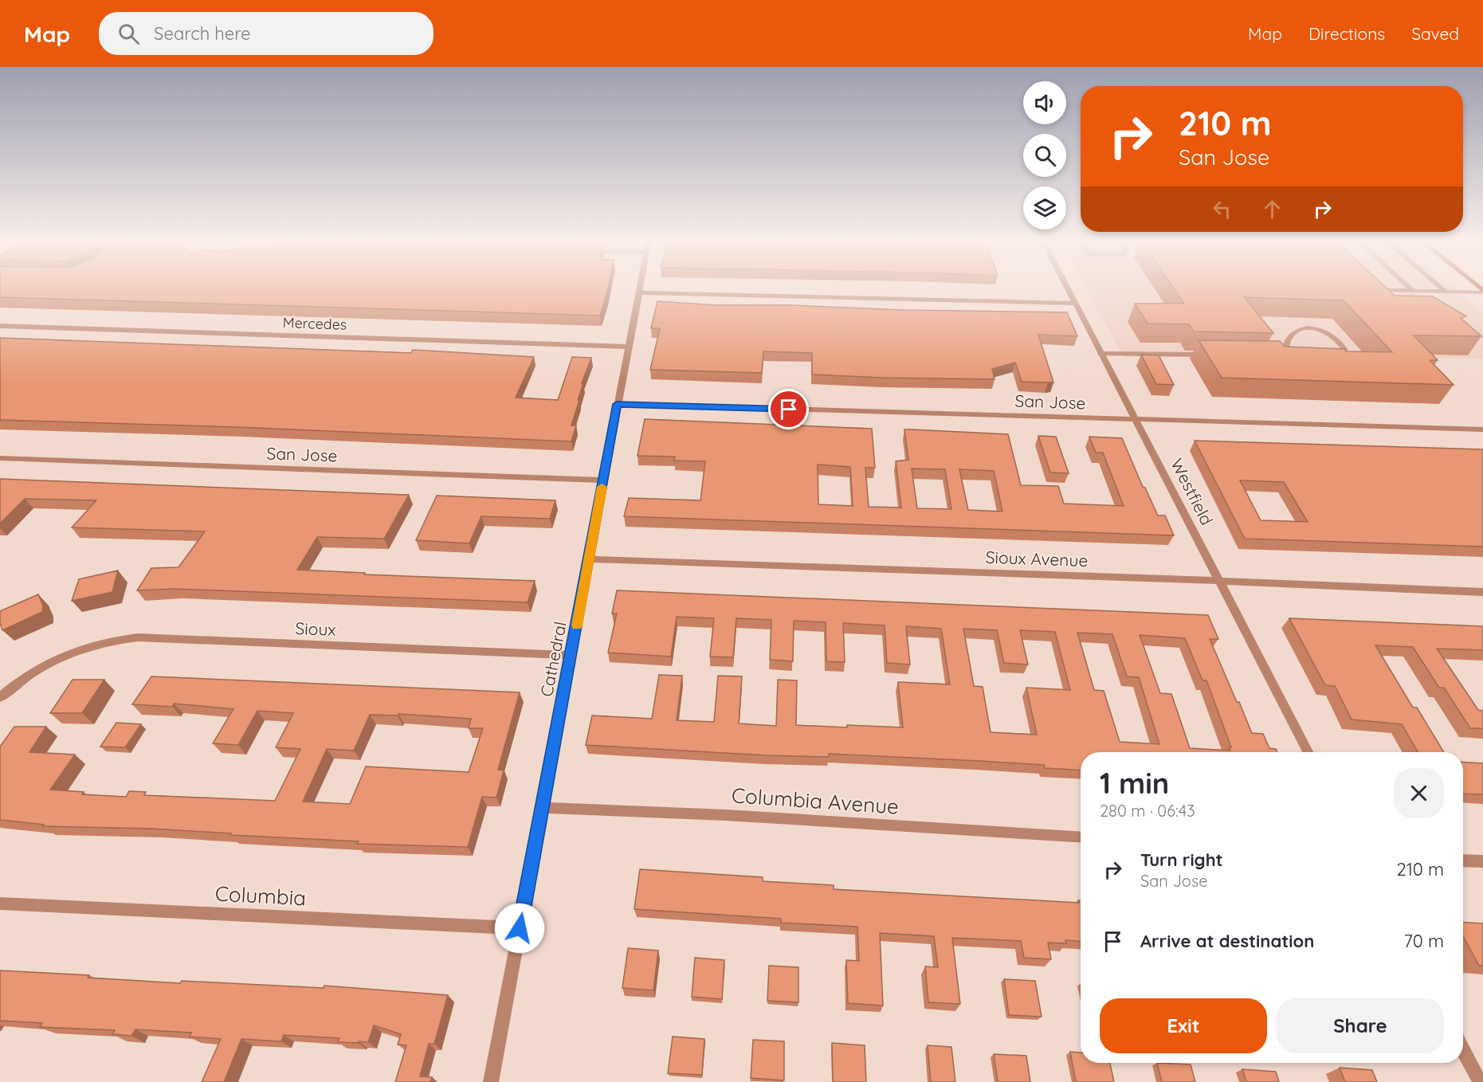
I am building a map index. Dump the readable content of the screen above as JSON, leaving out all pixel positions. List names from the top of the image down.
{
  "streets": {
    "street": [
      "Mercedes",
      "San Jose",
      "Westfield",
      "Sioux Avenue",
      "Sioux",
      "Cathedral",
      "Columbia Avenue",
      "Columbia"
    ]
  },
  "crossings": [
    ["Mercedes", "Cathedral"],
    ["San Jose", "Westfield"],
    ["San Jose", "Cathedral"],
    ["Westfield", "Sioux Avenue"],
    ["Sioux Avenue", "Cathedral"],
    ["Sioux", "Cathedral"],
    ["Cathedral", "Columbia Avenue"],
    ["Cathedral", "Columbia"]
  ],
  "page": {
    "header": "Map",
    "search": "Search here",
    "nav": ["Map", "Directions", "Saved"],
    "turn": ["210 m", "San Jose"],
    "heading": ["1 min", "280 m · 06:43"],
    "list": [
      {
        "name": "Turn right",
        "note": "San Jose",
        "value": "210 m"
      },
      {
        "name": "Arrive at destination",
        "value": "70 m"
      }
    ],
    "buttons": ["Exit", "Share"]
  }
}
